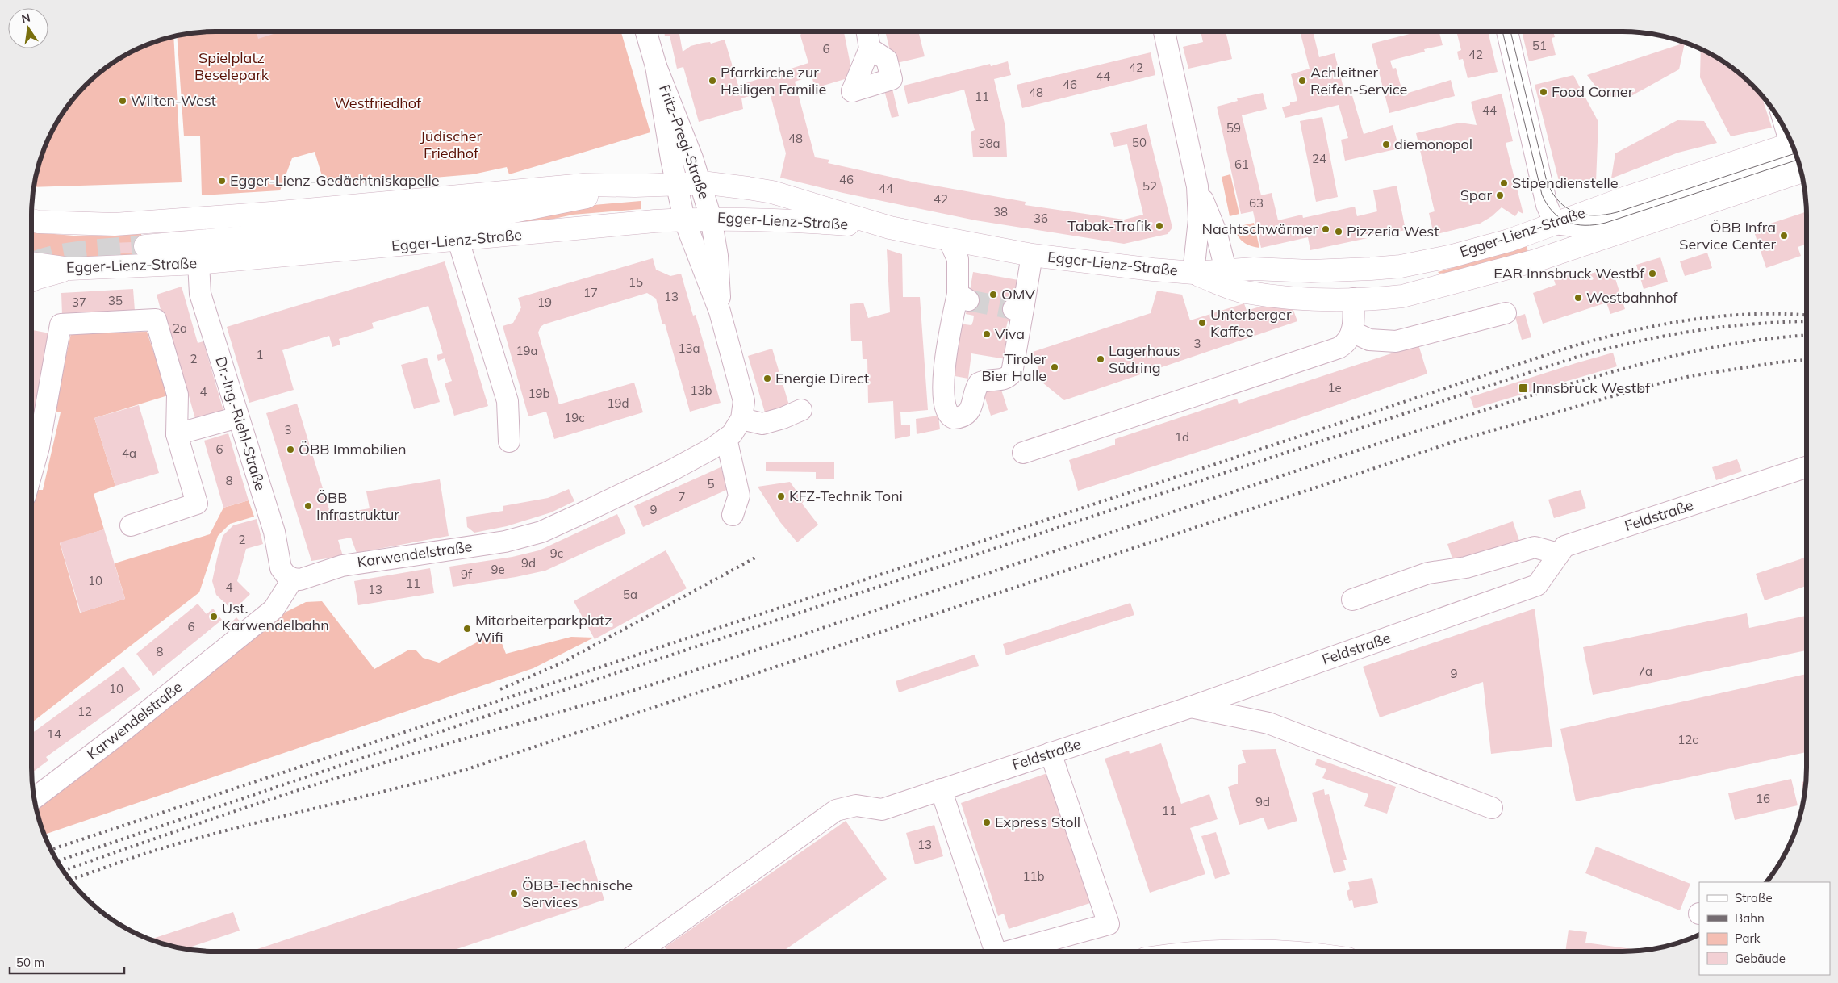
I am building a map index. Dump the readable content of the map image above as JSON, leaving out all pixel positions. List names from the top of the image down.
{
  "streets": {
    "main road": ["Egger-Lienz-Straße"],
    "street": [
      "Fritz-Pregl-Straße",
      "Dr.-Ing.-Riehl-Straße",
      "Feldstraße",
      "Karwendelstraße"
    ]
  },
  "crossings": [
    ["Fritz-Pregl-Straße", "Egger-Lienz-Straße"],
    ["Fritz-Pregl-Straße", "Karwendelstraße"],
    ["Egger-Lienz-Straße", "Dr.-Ing.-Riehl-Straße"],
    ["Egger-Lienz-Straße", "Karwendelstraße"],
    ["Dr.-Ing.-Riehl-Straße", "Karwendelstraße"]
  ],
  "parks": ["Spielplatz Beselepark", "Westfriedhof", "Jüdischer Friedhof"],
  "places": {
    "other": [
      "Pfarrkirche zur Heiligen Familie",
      "Achleitner Reifen-Service",
      "Food Corner",
      "Wilten-West",
      "diemonopol",
      "Egger-Lienz-Gedächtniskapelle",
      "Stipendienstelle",
      "Spar",
      "Tabak-Trafik",
      "Nachtschwärmer",
      "Pizzeria West",
      "ÖBB Infra Service Center",
      "EAR Innsbruck Westbf",
      "OMV",
      "Westbahnhof",
      "Unterberger Kaffee",
      "Viva",
      "Lagerhaus Südring",
      "Tiroler Bier Halle",
      "Energie Direct",
      "ÖBB Immobilien",
      "KFZ-Technik Toni",
      "ÖBB Infrastruktur",
      "Ust. Karwendelbahn",
      "Mitarbeiterparkplatz Wifi",
      "Express Stoll",
      "ÖBB-Technische Services"
    ],
    "transit": ["Innsbruck Westbf"]
  },
  "house_numbers": [
    "51",
    "6",
    "42",
    "42",
    "44",
    "46",
    "48",
    "11",
    "44",
    "59",
    "48",
    "50",
    "38a",
    "24",
    "61",
    "46",
    "52",
    "44",
    "42",
    "63",
    "38",
    "36",
    "15",
    "17",
    "13",
    "35",
    "37",
    "19",
    "2a",
    "3",
    "13a",
    "19a",
    "1",
    "2",
    "1e",
    "13b",
    "4",
    "19b",
    "19d",
    "19c",
    "3",
    "1d",
    "6",
    "4a",
    "8",
    "5",
    "7",
    "9",
    "2",
    "9c",
    "9d",
    "9e",
    "9f",
    "10",
    "11",
    "4",
    "13",
    "5a",
    "6",
    "8",
    "7a",
    "9",
    "10",
    "12",
    "14",
    "12c",
    "16",
    "9d",
    "11",
    "13",
    "11b"
  ],
  "legend": [
    "Straße",
    "Bahn",
    "Park",
    "Gebäude"
  ],
  "scale_bar": "50 m",
  "north": "top"
}
